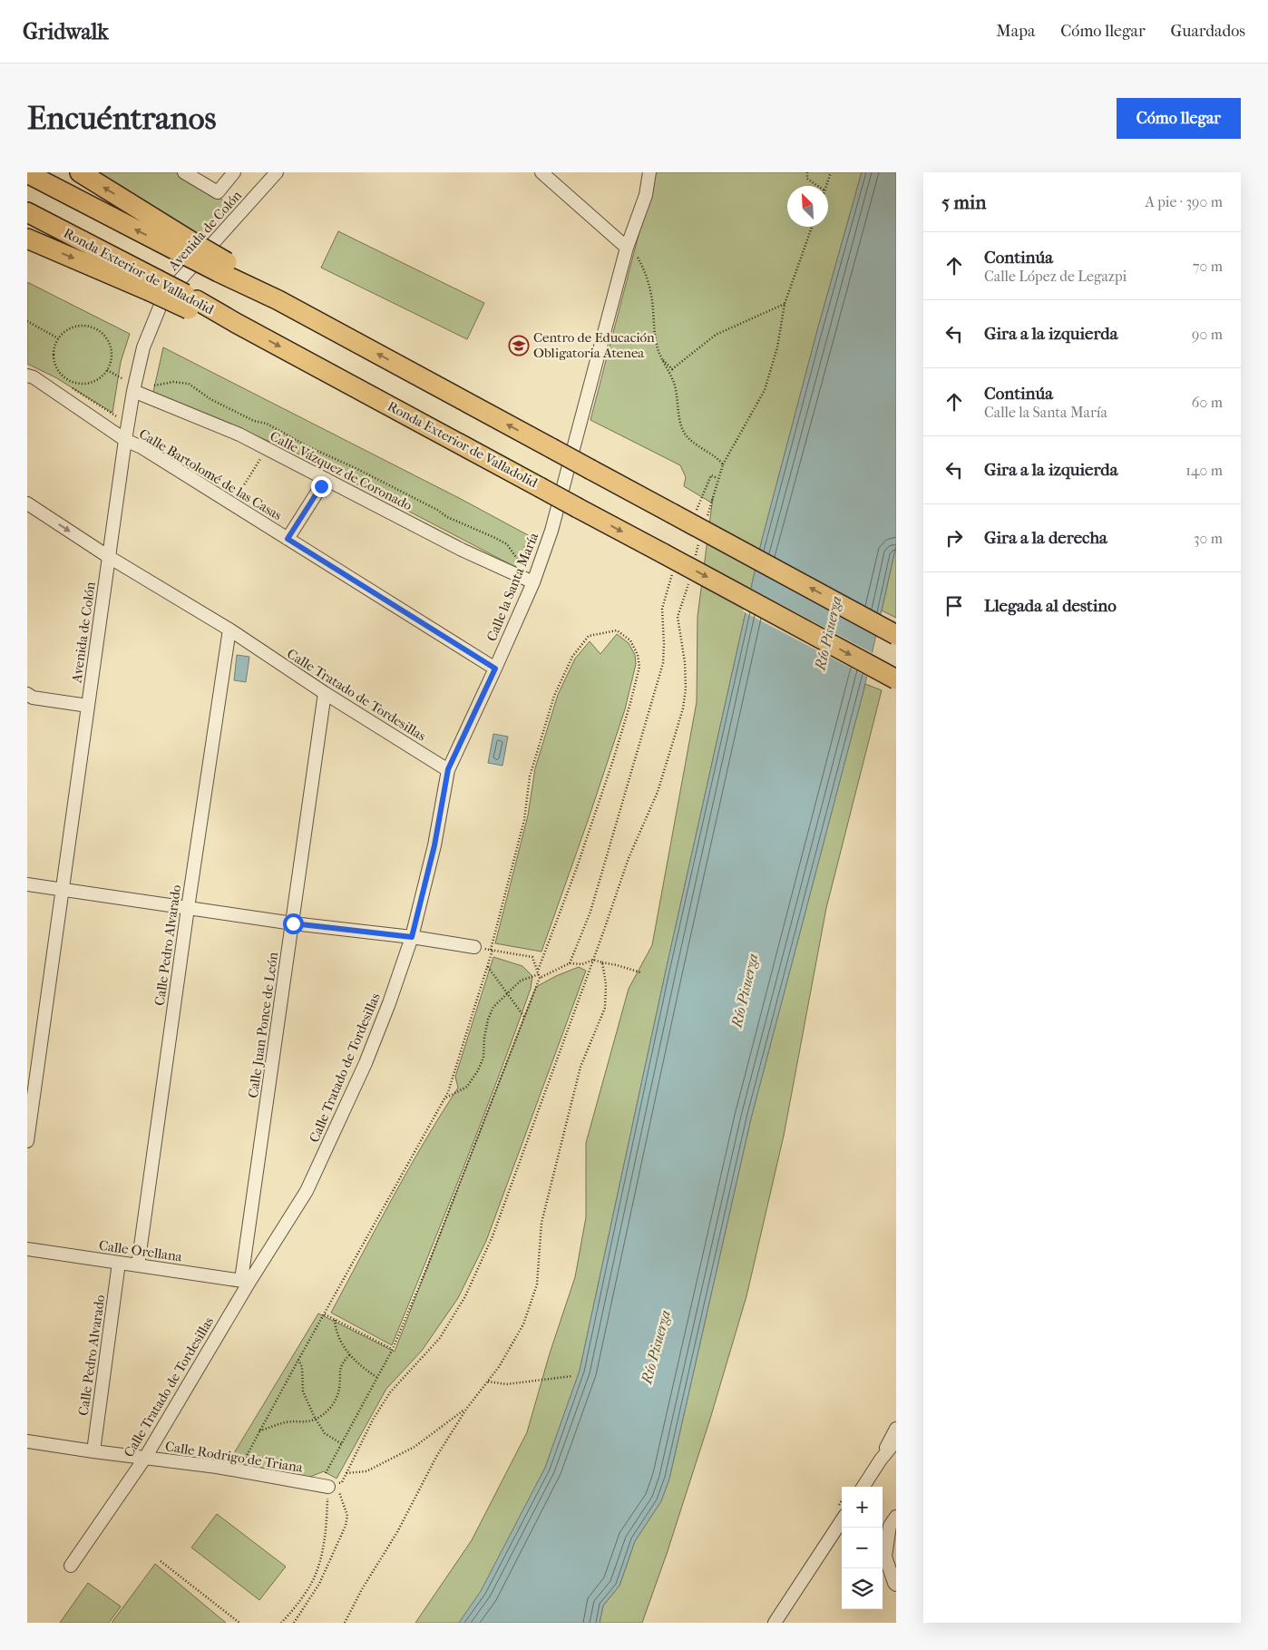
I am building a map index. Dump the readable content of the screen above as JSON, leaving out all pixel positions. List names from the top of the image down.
{
  "streets": {
    "highway": ["Ronda Exterior de Valladolid"],
    "street": [
      "Avenida de Colón",
      "Calle Vázquez de Coronado",
      "Calle Bartolomé de las Casas",
      "Calle la Santa María",
      "Calle Tratado de Tordesillas",
      "Calle Pedro Alvarado",
      "Calle Juan Ponce de León",
      "Calle Orellana",
      "Calle Rodrigo de Triana"
    ]
  },
  "crossings": [
    ["Avenida de Colón", "Calle Vázquez de Coronado"],
    ["Avenida de Colón", "Calle Bartolomé de las Casas"],
    ["Avenida de Colón", "Calle Tratado de Tordesillas"],
    ["Calle Vázquez de Coronado", "Calle la Santa María"],
    ["Calle Bartolomé de las Casas", "Calle la Santa María"],
    ["Calle la Santa María", "Calle Tratado de Tordesillas"],
    ["Calle Tratado de Tordesillas", "Calle Pedro Alvarado"],
    ["Calle Tratado de Tordesillas", "Calle Juan Ponce de León"],
    ["Calle Tratado de Tordesillas", "Calle Orellana"],
    ["Calle Tratado de Tordesillas", "Calle Rodrigo de Triana"],
    ["Calle Pedro Alvarado", "Calle Orellana"],
    ["Calle Pedro Alvarado", "Calle Rodrigo de Triana"],
    ["Calle Juan Ponce de León", "Calle Orellana"]
  ],
  "water": ["Río Pisuerga"],
  "places": {
    "school or university": ["Centro de Educación Obligatoria Atenea"]
  },
  "north": "top left",
  "page": {
    "header": "Gridwalk",
    "nav": ["Mapa", "Cómo llegar", "Guardados"],
    "buttons": "Cómo llegar",
    "title": "Encuéntranos",
    "heading": ["5 min", "A pie · 390 m"],
    "list": [
      ["Continúa", "Calle López de Legazpi", "70 m"],
      ["Gira a la izquierda", "90 m"],
      ["Continúa", "Calle la Santa María", "60 m"],
      ["Gira a la izquierda", "140 m"],
      ["Gira a la derecha", "30 m"],
      "Llegada al destino"
    ],
    "map_buttons": ["+", "−"]
  }
}
